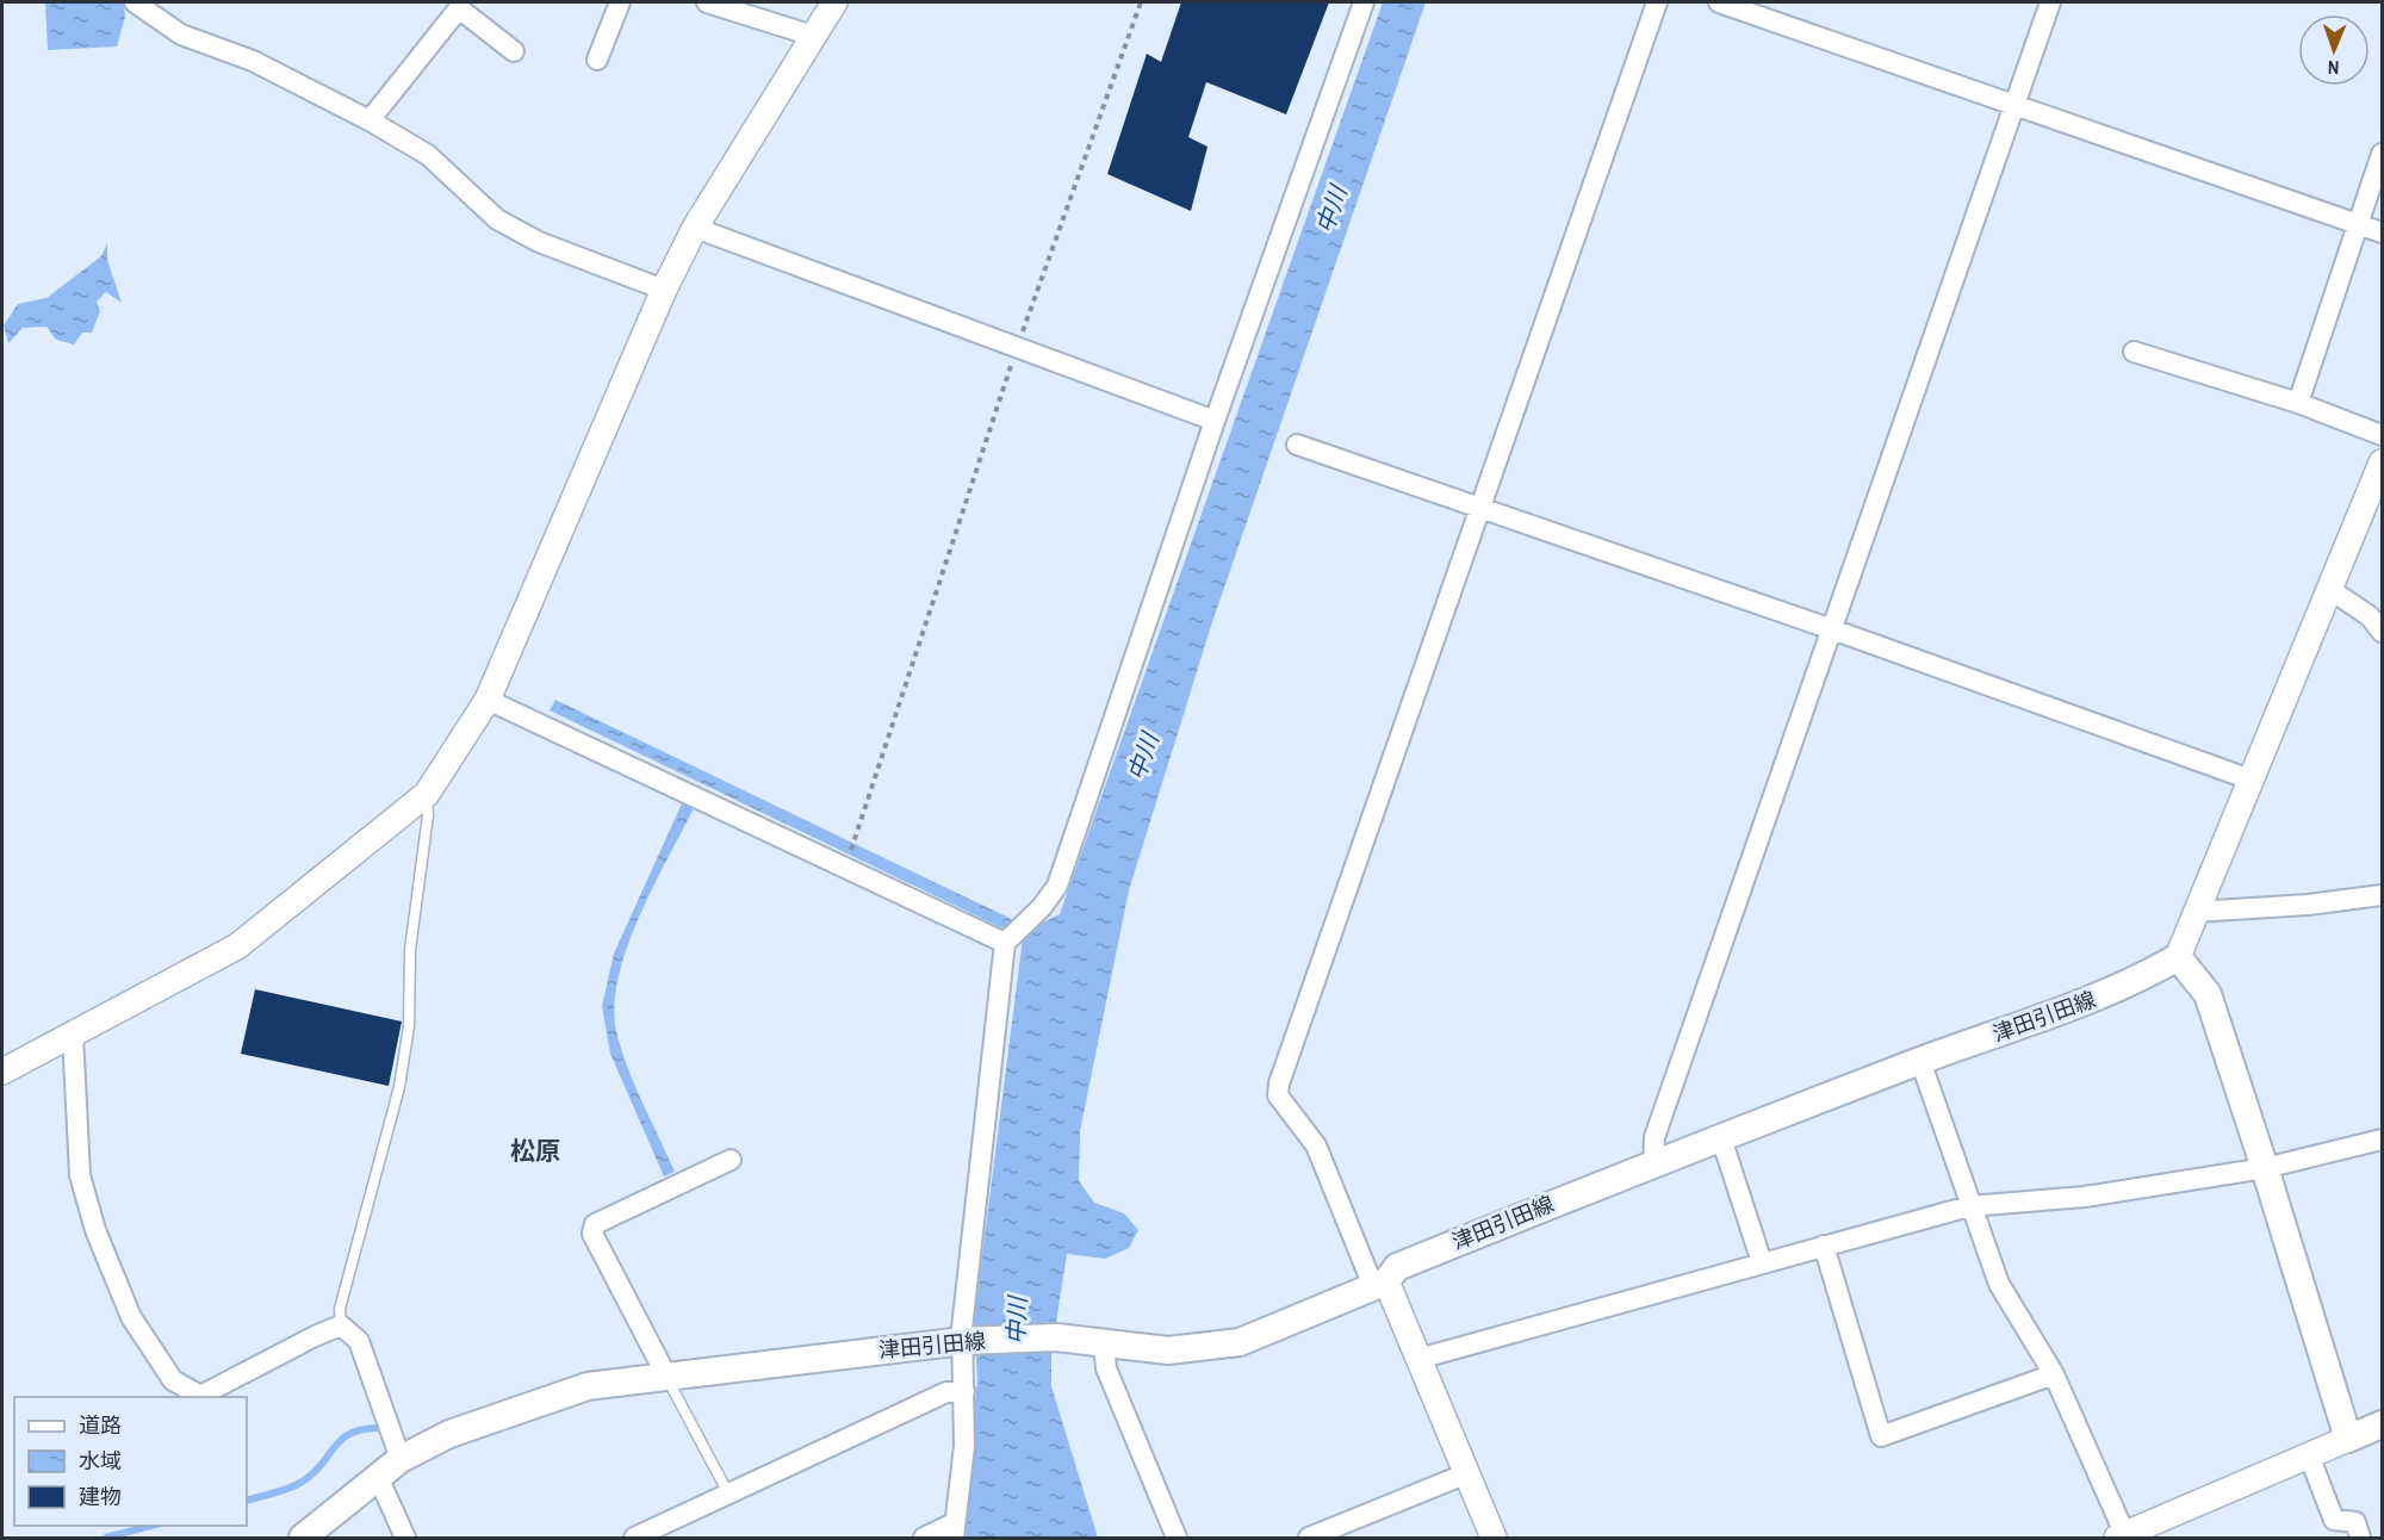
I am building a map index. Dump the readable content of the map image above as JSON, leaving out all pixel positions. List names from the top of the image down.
{
  "streets": {
    "main road": ["津田引田線"]
  },
  "districts": ["松原"],
  "water": ["中川"],
  "legend": ["道路", "水域", "建物"],
  "north": "bottom"
}
